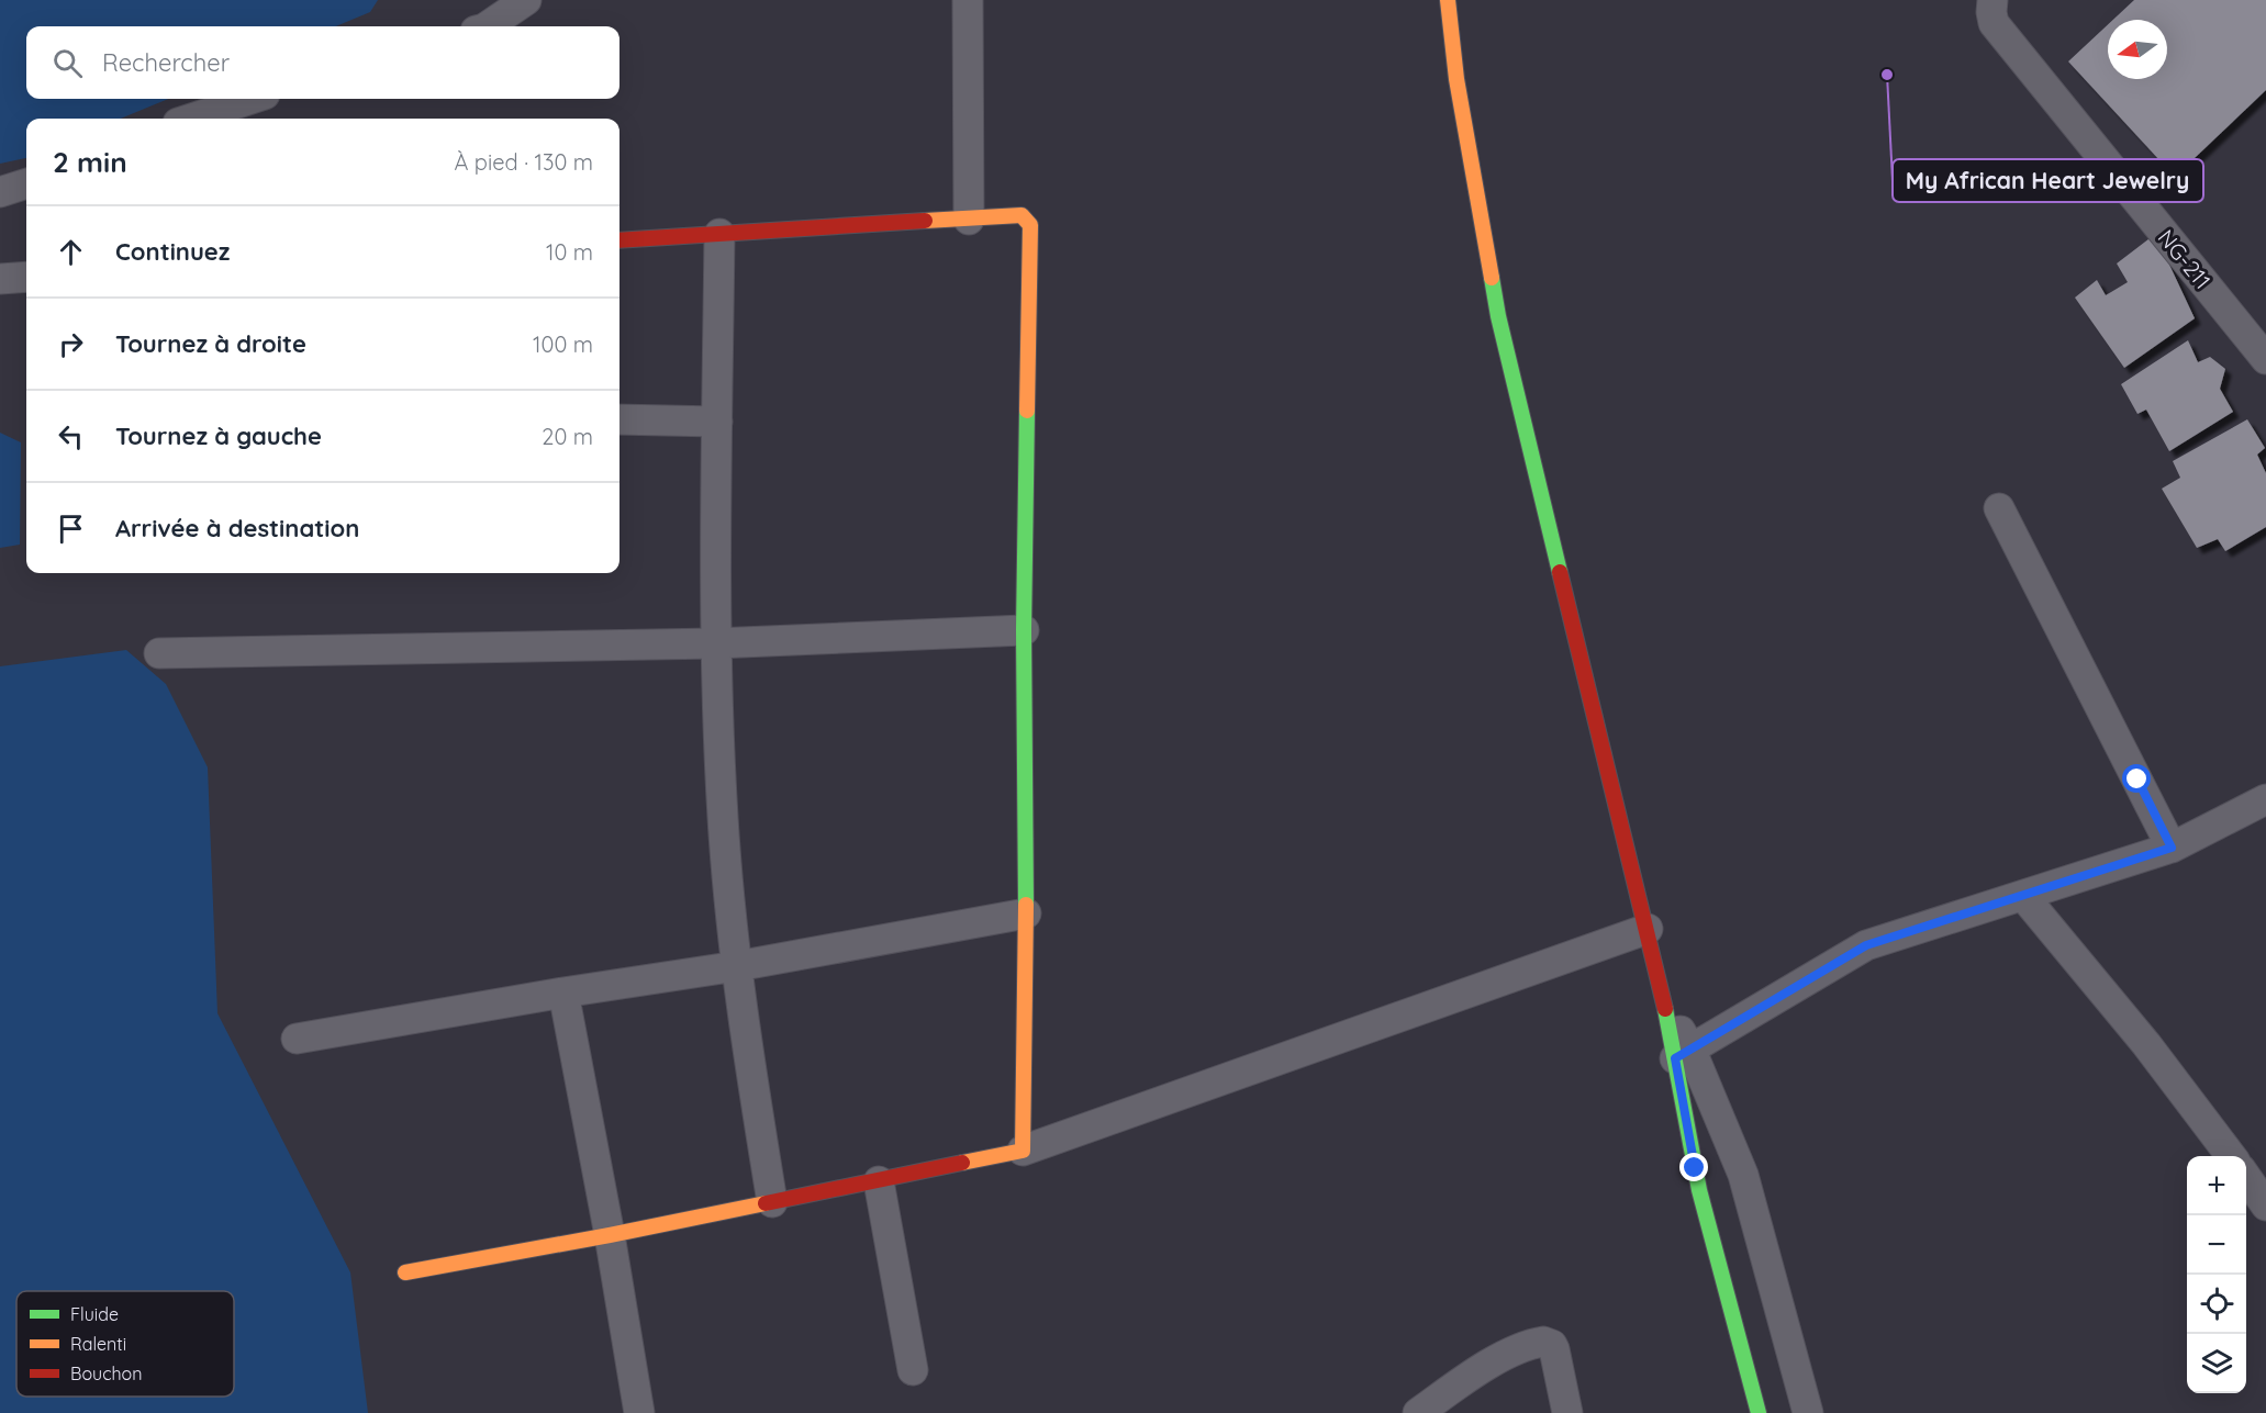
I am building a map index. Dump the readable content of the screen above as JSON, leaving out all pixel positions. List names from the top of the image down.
{
  "streets": {
    "street": ["NG-211"]
  },
  "places": ["My African Heart Jewelry"],
  "legend": ["Fluide", "Ralenti", "Bouchon"],
  "north": "left",
  "page": {
    "search": "Rechercher",
    "heading": ["2 min", "À pied · 130 m"],
    "list": [
      ["Continuez", "10 m"],
      ["Tournez à droite", "100 m"],
      ["Tournez à gauche", "20 m"],
      "Arrivée à destination"
    ],
    "map_buttons": ["+", "−"]
  }
}
